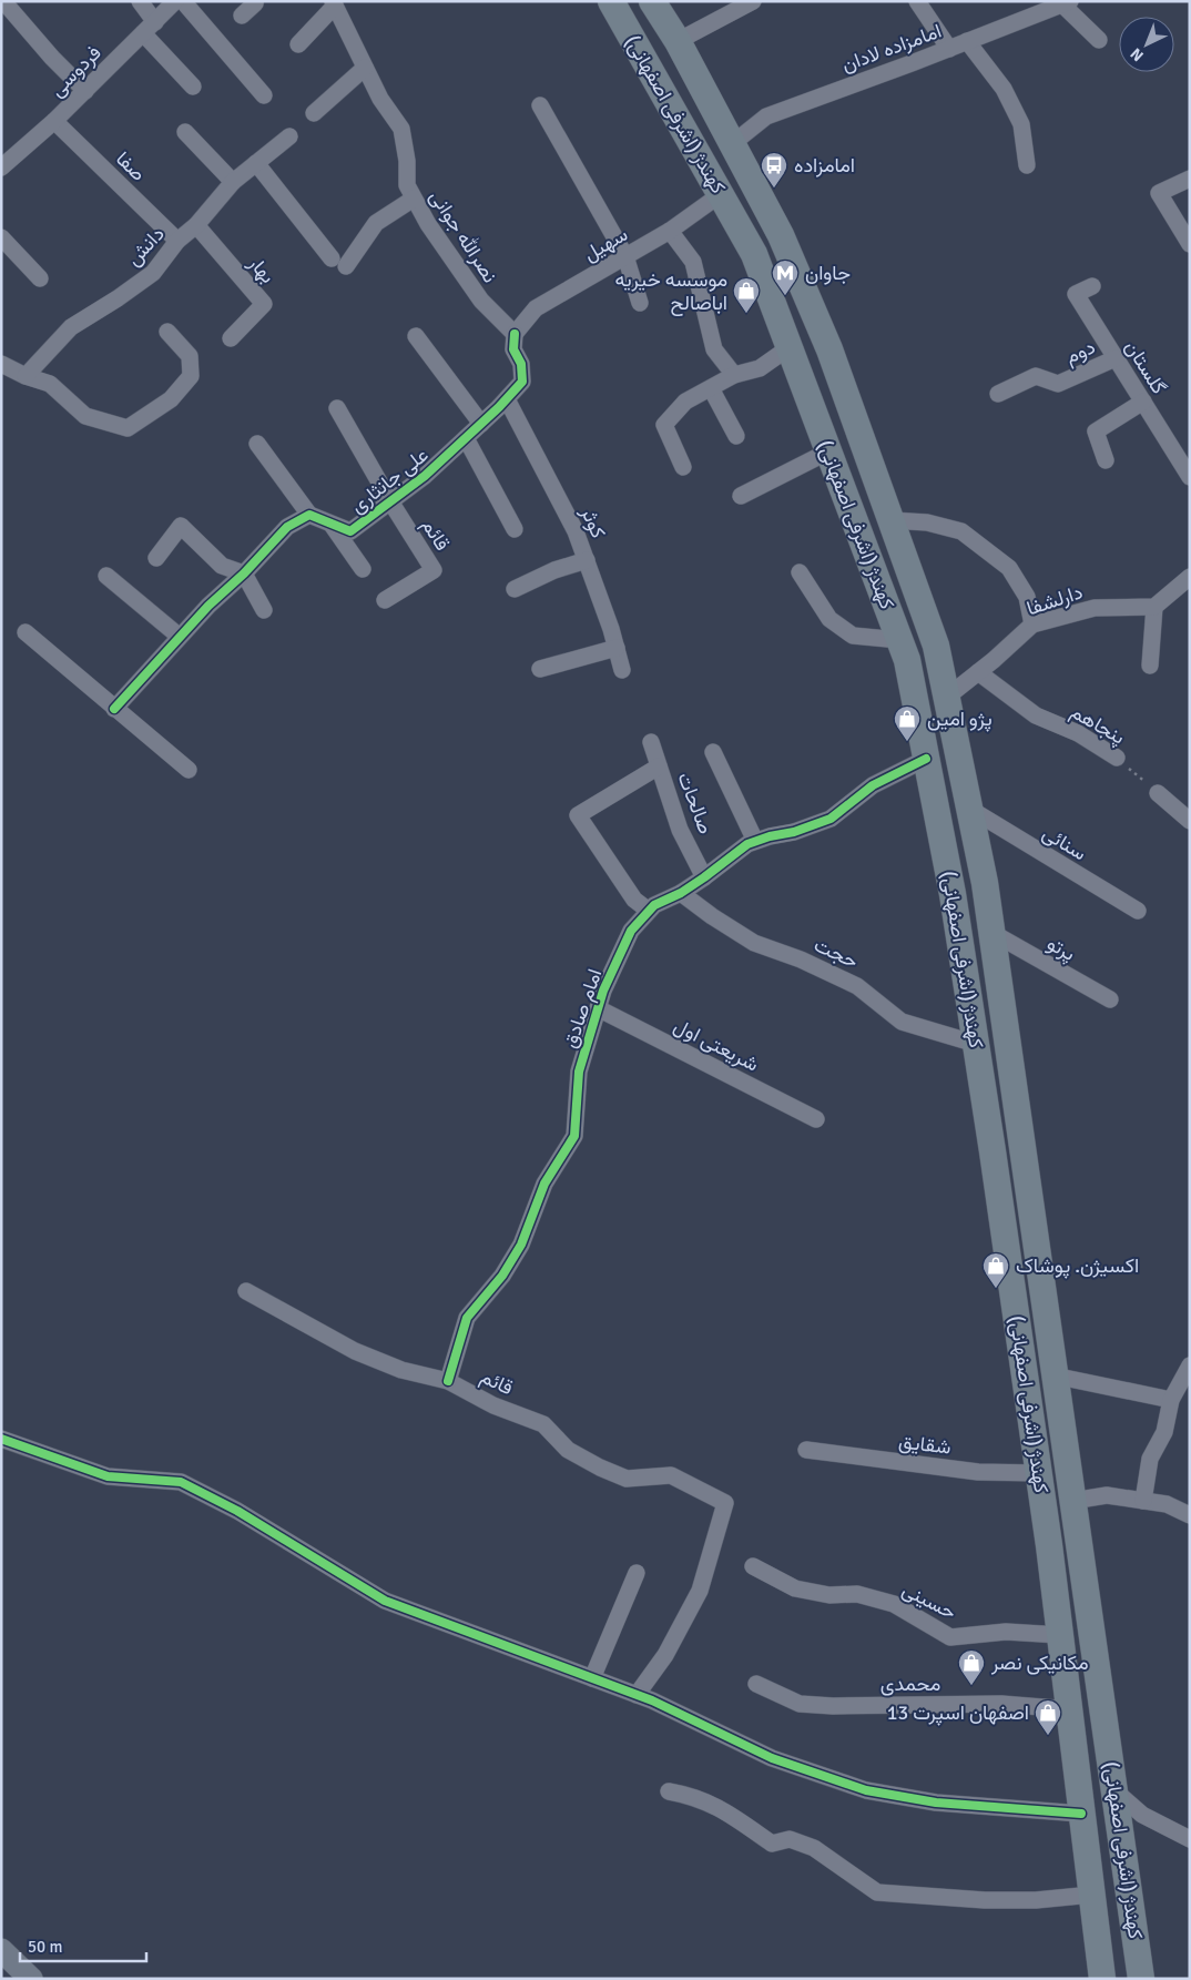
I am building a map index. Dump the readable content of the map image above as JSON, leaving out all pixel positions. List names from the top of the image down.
{
  "streets": {
    "main road": ["کهندژ (اشرفی اصفهانی)"],
    "street": [
      "امامزاده لادان",
      "فردوسی",
      "صفا",
      "نصرالله جوانی",
      "سهیل",
      "دانش",
      "بهار",
      "دوم",
      "گلستان",
      "علی جانثاری",
      "کوثر",
      "قائم",
      "دارلشفا",
      "پنجاهم",
      "صالحات",
      "سنائی",
      "پرتو",
      "حجت",
      "امام صادق",
      "شریعتی اول",
      "شقایق",
      "حسینی",
      "محمدی"
    ]
  },
  "crossings": [
    ["امامزاده لادان", "کهندژ (اشرفی اصفهانی)"],
    ["فردوسی", "صفا"],
    ["کهندژ (اشرفی اصفهانی)", "سهیل"],
    ["کهندژ (اشرفی اصفهانی)", "دارلشفا"],
    ["کهندژ (اشرفی اصفهانی)", "سنائی"],
    ["کهندژ (اشرفی اصفهانی)", "پرتو"],
    ["کهندژ (اشرفی اصفهانی)", "حجت"],
    ["کهندژ (اشرفی اصفهانی)", "امام صادق"],
    ["کهندژ (اشرفی اصفهانی)", "شقایق"],
    ["کهندژ (اشرفی اصفهانی)", "حسینی"],
    ["کهندژ (اشرفی اصفهانی)", "محمدی"],
    ["صفا", "دانش"],
    ["نصرالله جوانی", "سهیل"],
    ["نصرالله جوانی", "علی جانثاری"],
    ["سهیل", "علی جانثاری"],
    ["دانش", "بهار"],
    ["دوم", "گلستان"],
    ["علی جانثاری", "کوثر"],
    ["علی جانثاری", "قائم"],
    ["قائم", "امام صادق"],
    ["دارلشفا", "پنجاهم"],
    ["صالحات", "امام صادق"],
    ["حجت", "امام صادق"],
    ["امام صادق", "شریعتی اول"]
  ],
  "places": {
    "bus stop": ["امامزاده"],
    "metro station": ["جاوان"],
    "shop": [
      "موسسه خیریه اباصالح",
      "پژو امین",
      "اکسیژن. پوشاک",
      "مکانیکی نصر",
      "اصفهان اسپرت 13"
    ]
  },
  "scale_bar": "50 m",
  "north": "bottom left"
}
